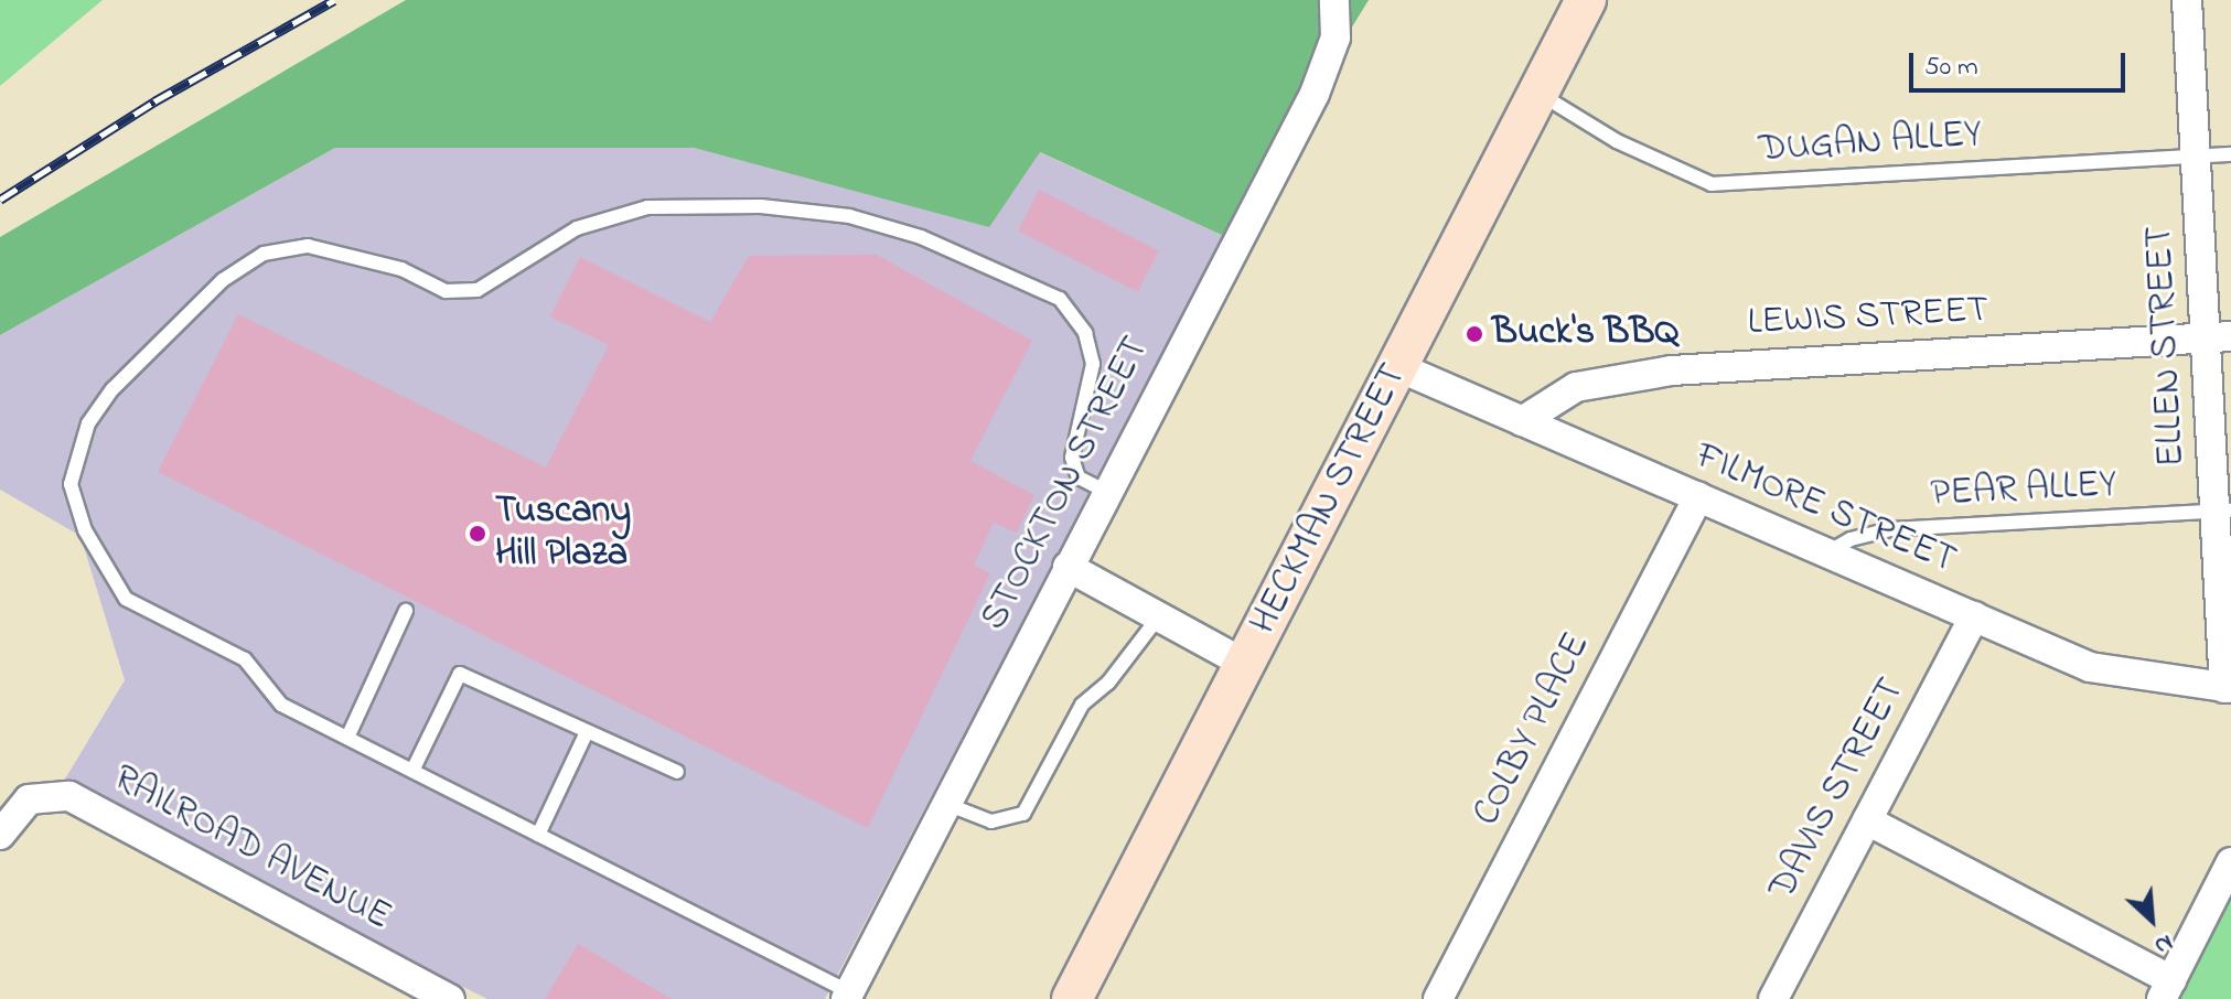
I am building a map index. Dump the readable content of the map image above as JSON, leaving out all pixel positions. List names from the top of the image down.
{
  "streets": {
    "street": [
      "LEWIS STREET",
      "ELLEN STREET",
      "STOCKTON STREET",
      "HECKMAN STREET",
      "FILMORE STREET",
      "COLBY PLACE",
      "DAVIS STREET",
      "RAILROAD AVENUE"
    ],
    "lane": ["DUGAN ALLEY", "PEAR ALLEY"]
  },
  "crossings": [
    ["DUGAN ALLEY", "ELLEN STREET"],
    ["DUGAN ALLEY", "HECKMAN STREET"],
    ["LEWIS STREET", "ELLEN STREET"],
    ["LEWIS STREET", "FILMORE STREET"],
    ["ELLEN STREET", "PEAR ALLEY"],
    ["ELLEN STREET", "FILMORE STREET"],
    ["PEAR ALLEY", "FILMORE STREET"],
    ["HECKMAN STREET", "FILMORE STREET"],
    ["FILMORE STREET", "COLBY PLACE"],
    ["FILMORE STREET", "DAVIS STREET"]
  ],
  "places": ["Buck's BBQ", "Tuscany Hill Plaza"],
  "scale_bar": "50 m",
  "north": "bottom right"
}
